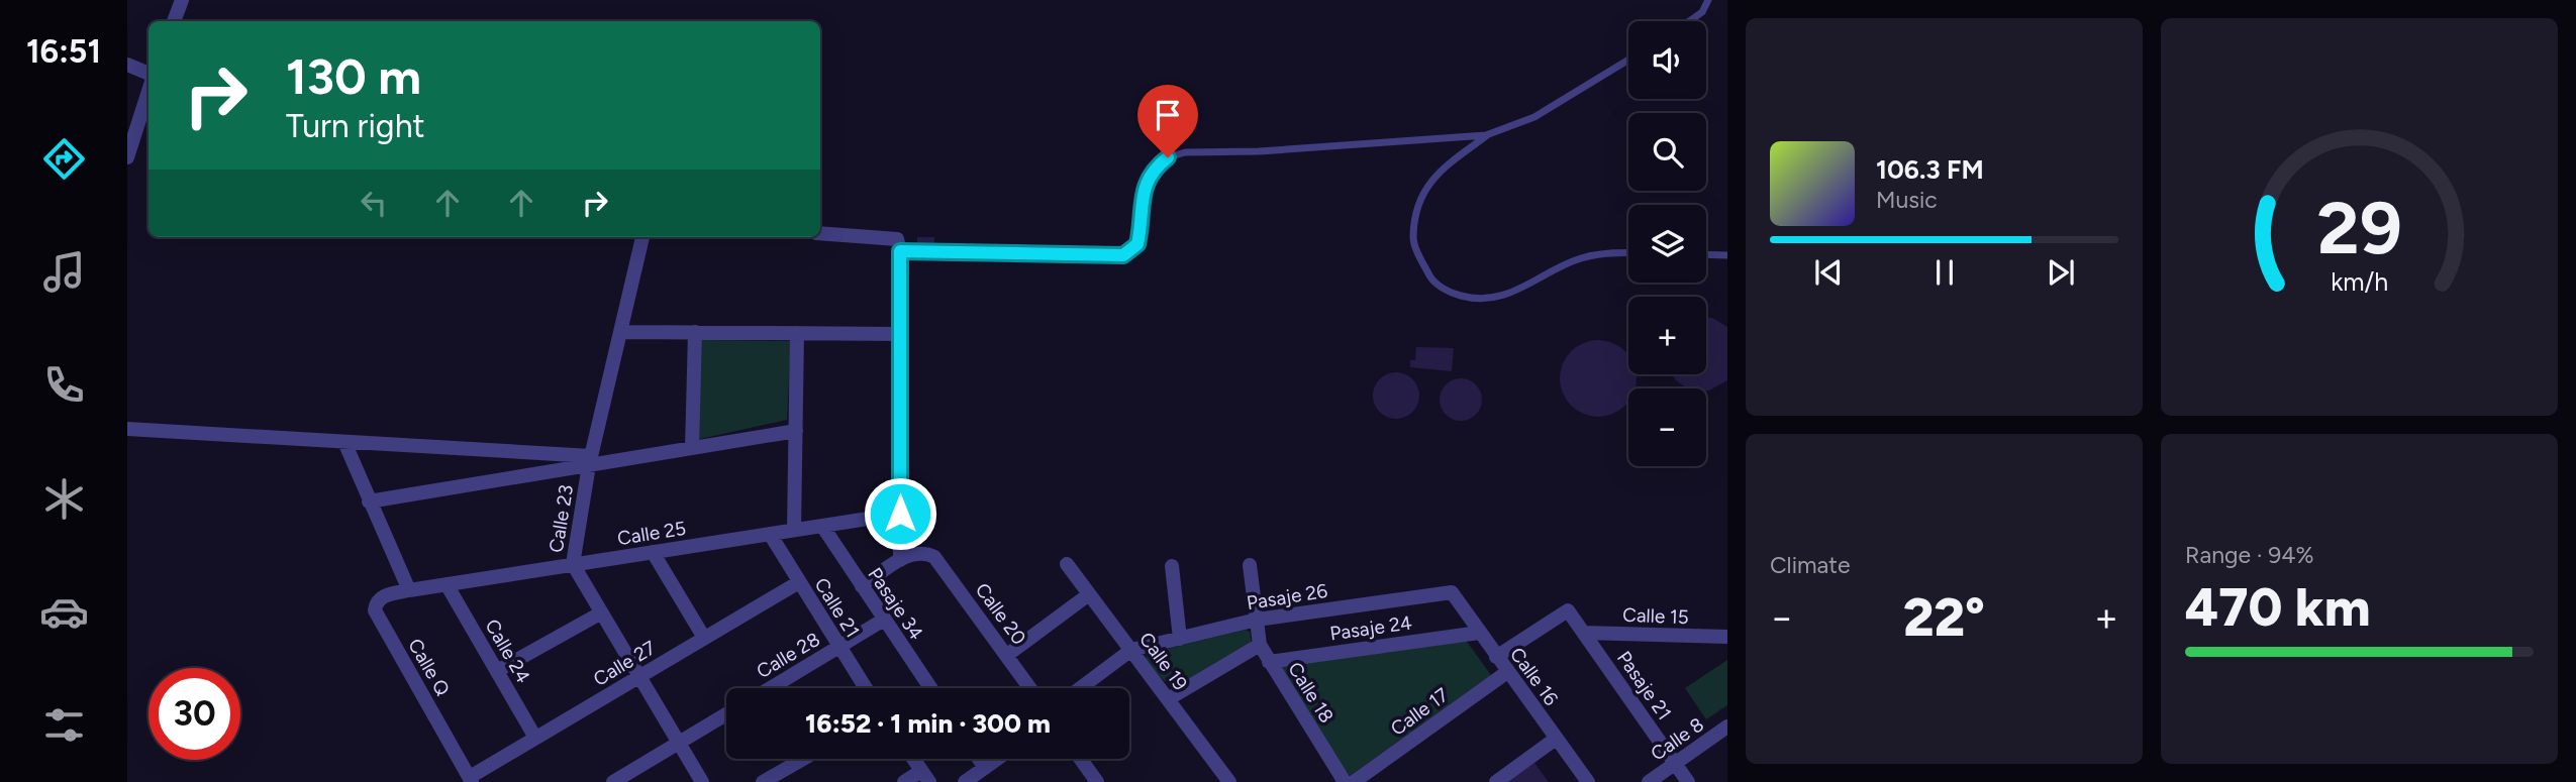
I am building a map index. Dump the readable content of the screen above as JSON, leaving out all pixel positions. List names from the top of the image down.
{
  "streets": {
    "street": [
      "Calle 23",
      "Calle 25",
      "Pasaje 26",
      "Pasaje 34",
      "Calle 21",
      "Calle 20",
      "Calle 15",
      "Pasaje 24",
      "Calle 24",
      "Calle 28",
      "Calle 19",
      "Calle 27",
      "Calle Q",
      "Calle 16",
      "Pasaje 21",
      "Calle 18",
      "Calle 17",
      "Calle 8"
    ]
  },
  "crossings": [
    ["Calle 23", "Calle 25"],
    ["Calle 23", "Calle 27"],
    ["Calle 25", "Pasaje 34"],
    ["Calle 25", "Calle 21"],
    ["Calle 25", "Calle 24"],
    ["Calle 25", "Calle Q"],
    ["Pasaje 26", "Calle 19"],
    ["Pasaje 26", "Calle 16"],
    ["Pasaje 26", "Calle 18"],
    ["Pasaje 34", "Calle 28"],
    ["Calle 21", "Calle 28"],
    ["Calle 21", "Calle 27"],
    ["Calle 15", "Pasaje 21"],
    ["Pasaje 24", "Calle 16"],
    ["Pasaje 24", "Calle 18"],
    ["Calle 24", "Calle 27"],
    ["Calle 27", "Calle Q"],
    ["Calle 16", "Pasaje 21"],
    ["Calle 16", "Calle 17"],
    ["Pasaje 21", "Calle 8"]
  ],
  "page": {
    "tabs": "16:51",
    "map_buttons": ["+", "−"],
    "turn": ["130 m", "Turn right"],
    "song": ["106.3 FM", "Music"],
    "tile": [
      "Climate",
      ["Range · 94%", "470 km"]
    ],
    "heat": ["−", "22°", "+"],
    "limit": "30",
    "trip": "16:52 · 1 min · 300 m",
    "gauge": ["29", "km/h"]
  }
}
